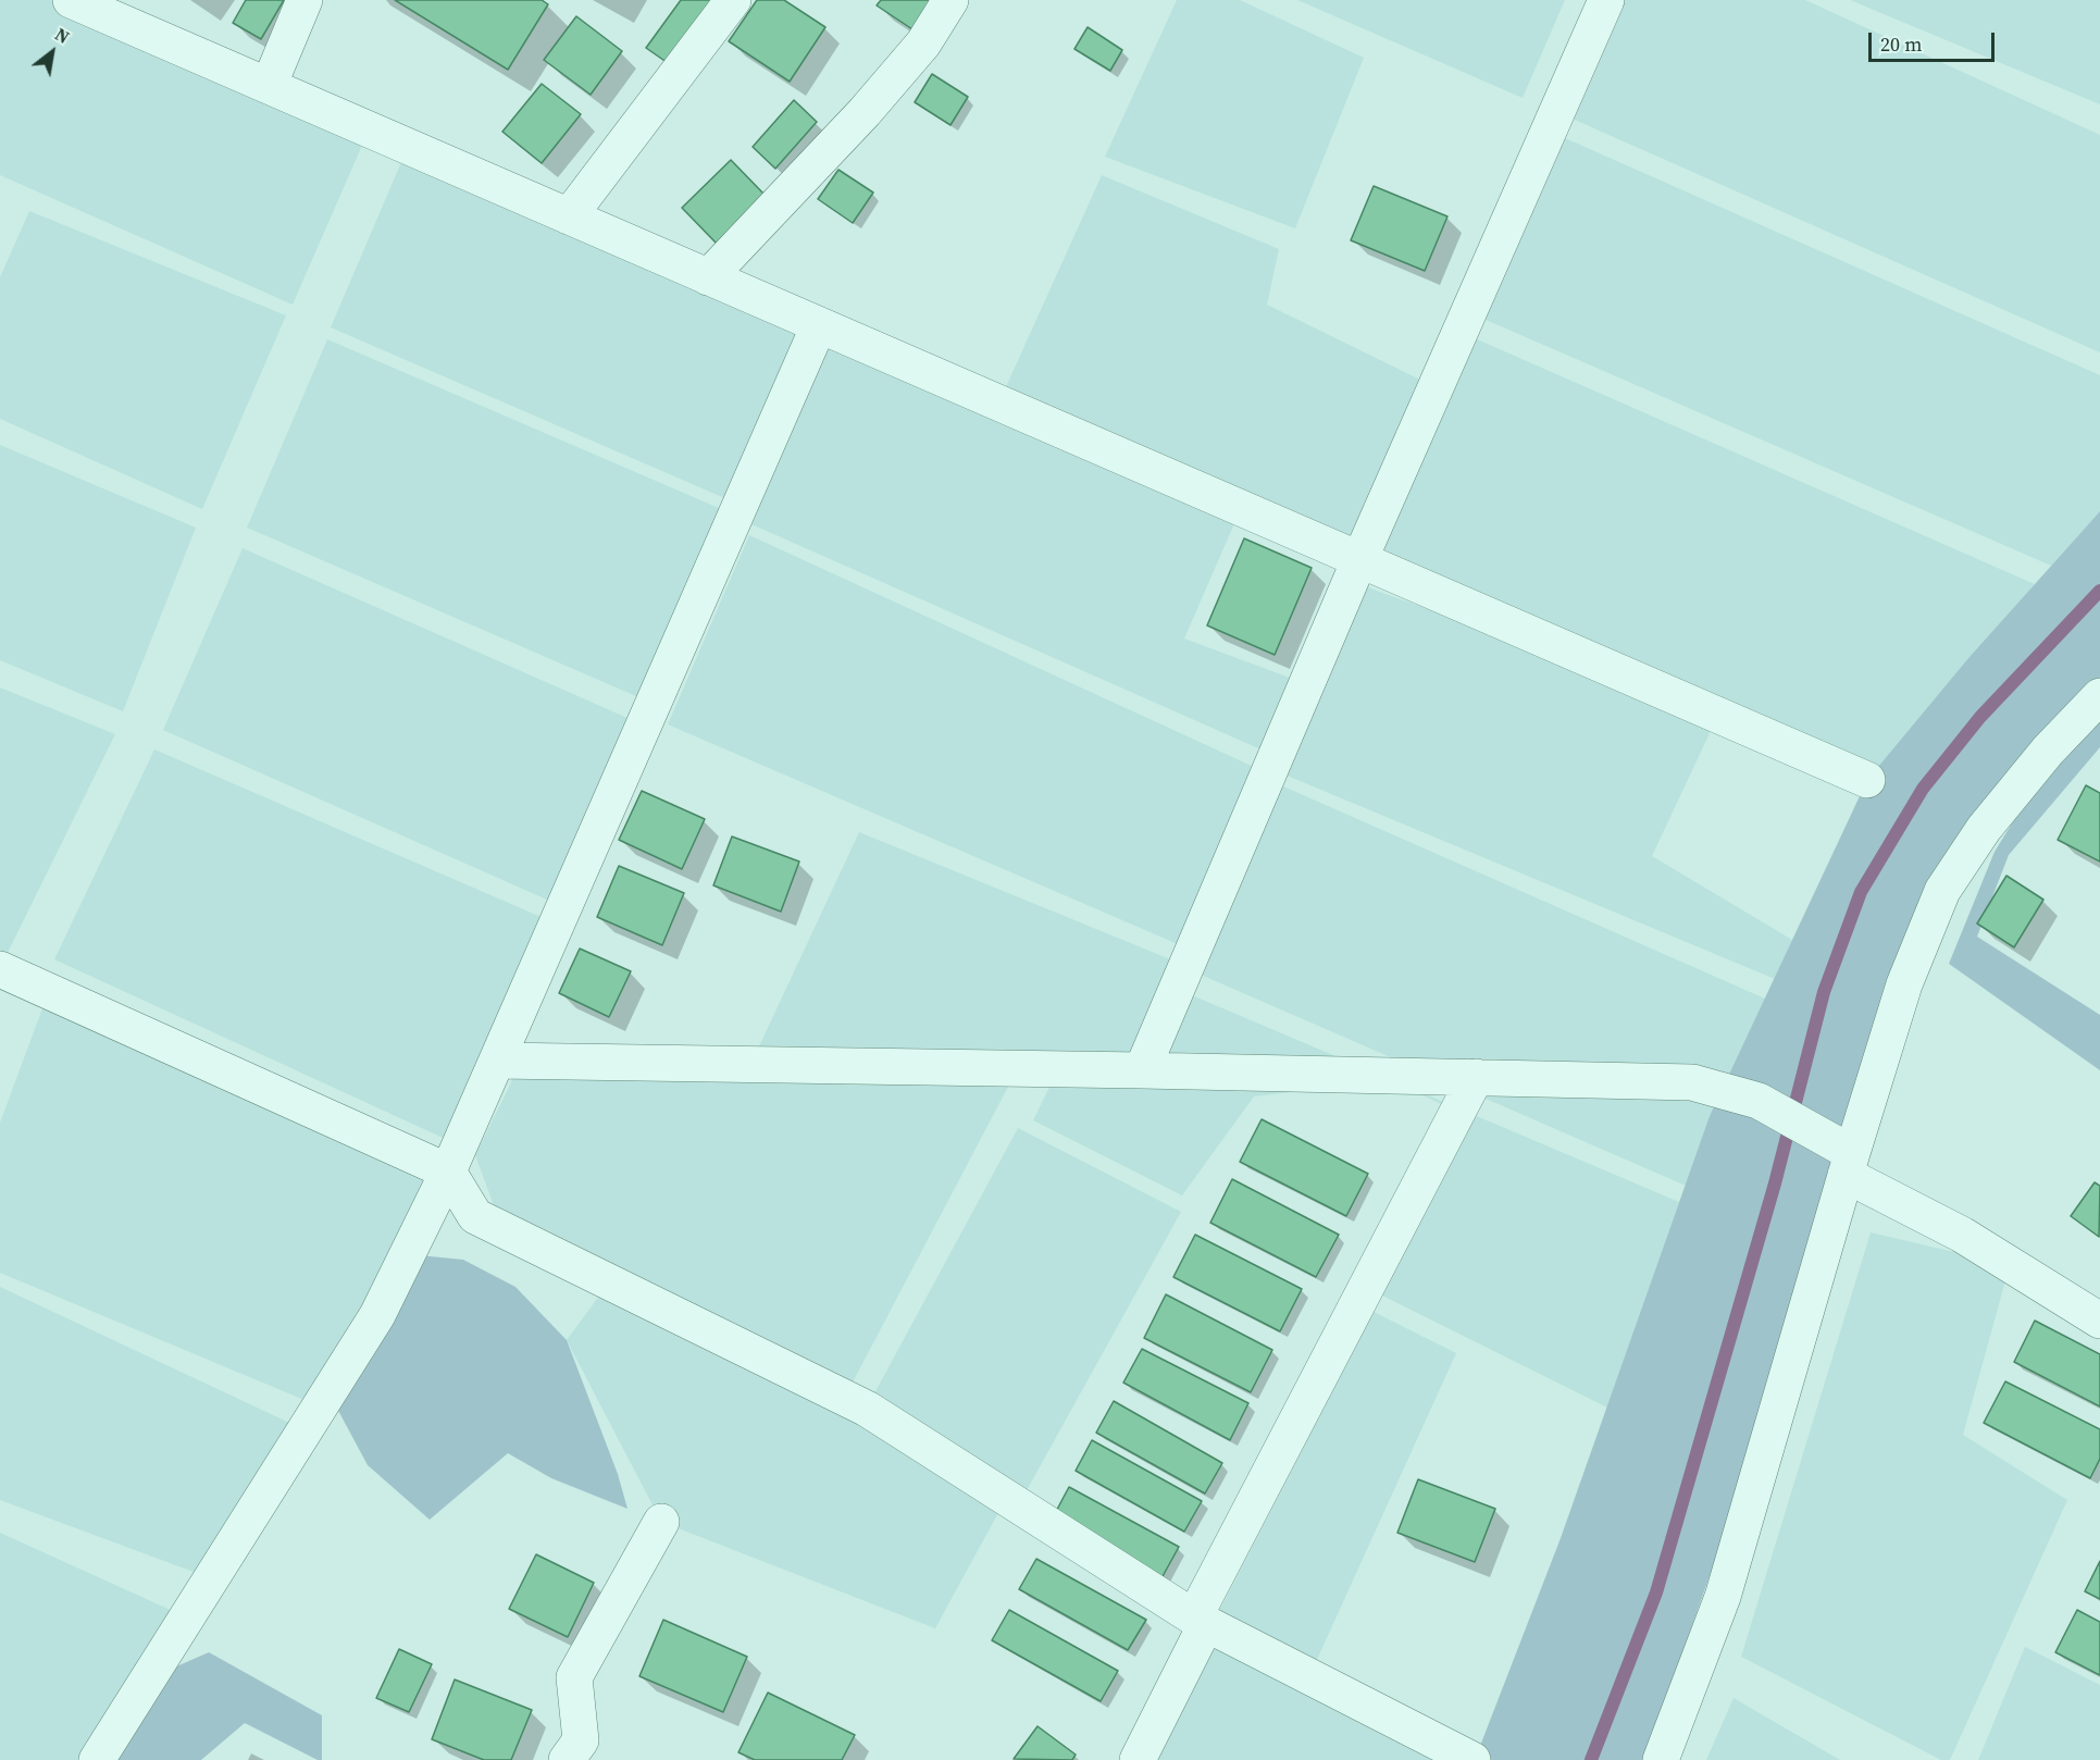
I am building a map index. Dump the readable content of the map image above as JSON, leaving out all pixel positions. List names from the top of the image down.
{
  "scale_bar": "20 m",
  "north": "top right"
}
